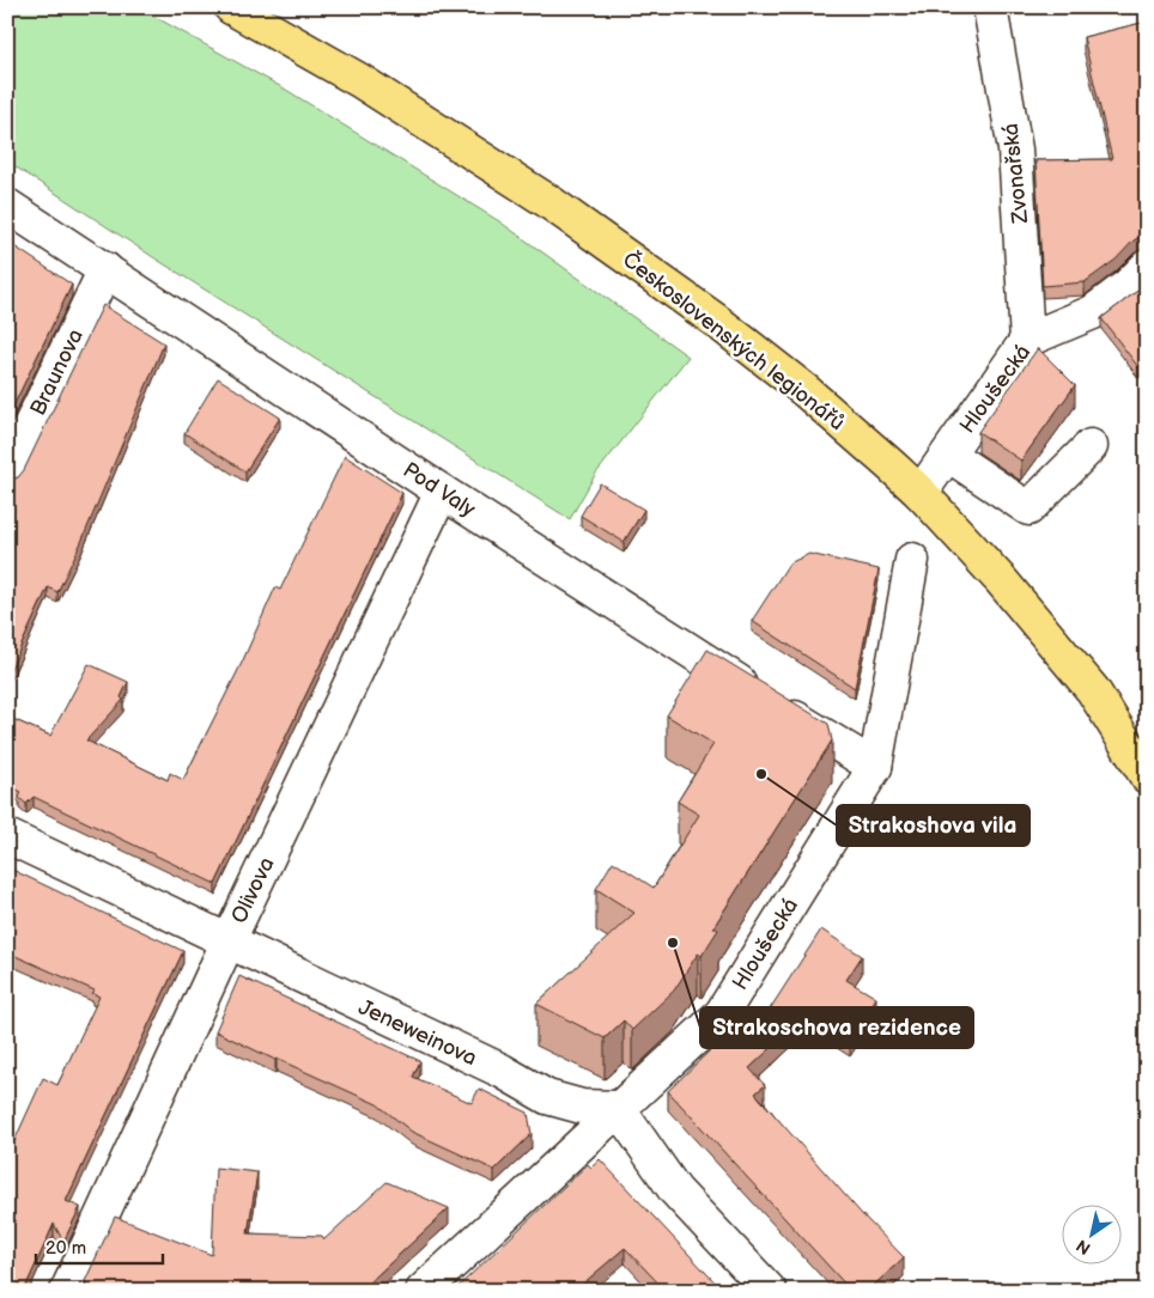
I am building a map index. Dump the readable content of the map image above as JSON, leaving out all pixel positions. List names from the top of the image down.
{
  "streets": {
    "main road": ["Československých legionářů"],
    "street": [
      "Zvonařská",
      "Braunova",
      "Hloušecká",
      "Pod Valy",
      "Olivova",
      "Jeneweinova"
    ]
  },
  "crossings": [
    ["Zvonařská", "Hloušecká"],
    ["Československých legionářů", "Hloušecká"],
    ["Braunova", "Pod Valy"],
    ["Hloušecká", "Pod Valy"],
    ["Hloušecká", "Jeneweinova"],
    ["Pod Valy", "Olivova"],
    ["Olivova", "Jeneweinova"]
  ],
  "places": ["Strakoshova vila", "Strakoschova rezidence"],
  "scale_bar": "20 m",
  "north": "bottom left"
}
